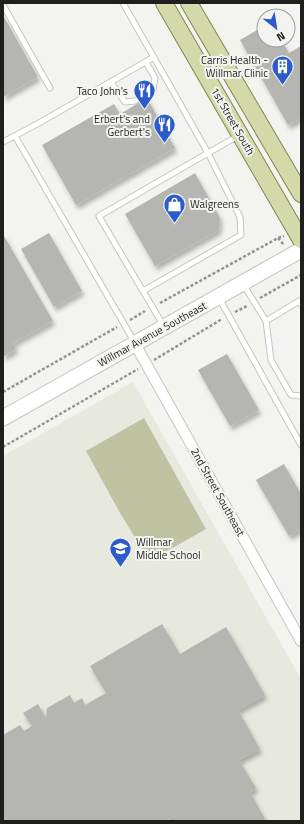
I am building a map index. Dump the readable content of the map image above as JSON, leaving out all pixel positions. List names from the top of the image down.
{
  "streets": {
    "main road": ["1st Street South", "Willmar Avenue Southeast"],
    "street": ["2nd Street Southeast"]
  },
  "crossings": [
    ["Willmar Avenue Southeast", "2nd Street Southeast"]
  ],
  "places": {
    "building": ["Carris Health - Willmar Clinic"],
    "restaurant": ["Taco John's", "Erbert's and Gerbert's"],
    "shop": ["Walgreens"],
    "school or university": ["Willmar Middle School"]
  },
  "north": "bottom right"
}
